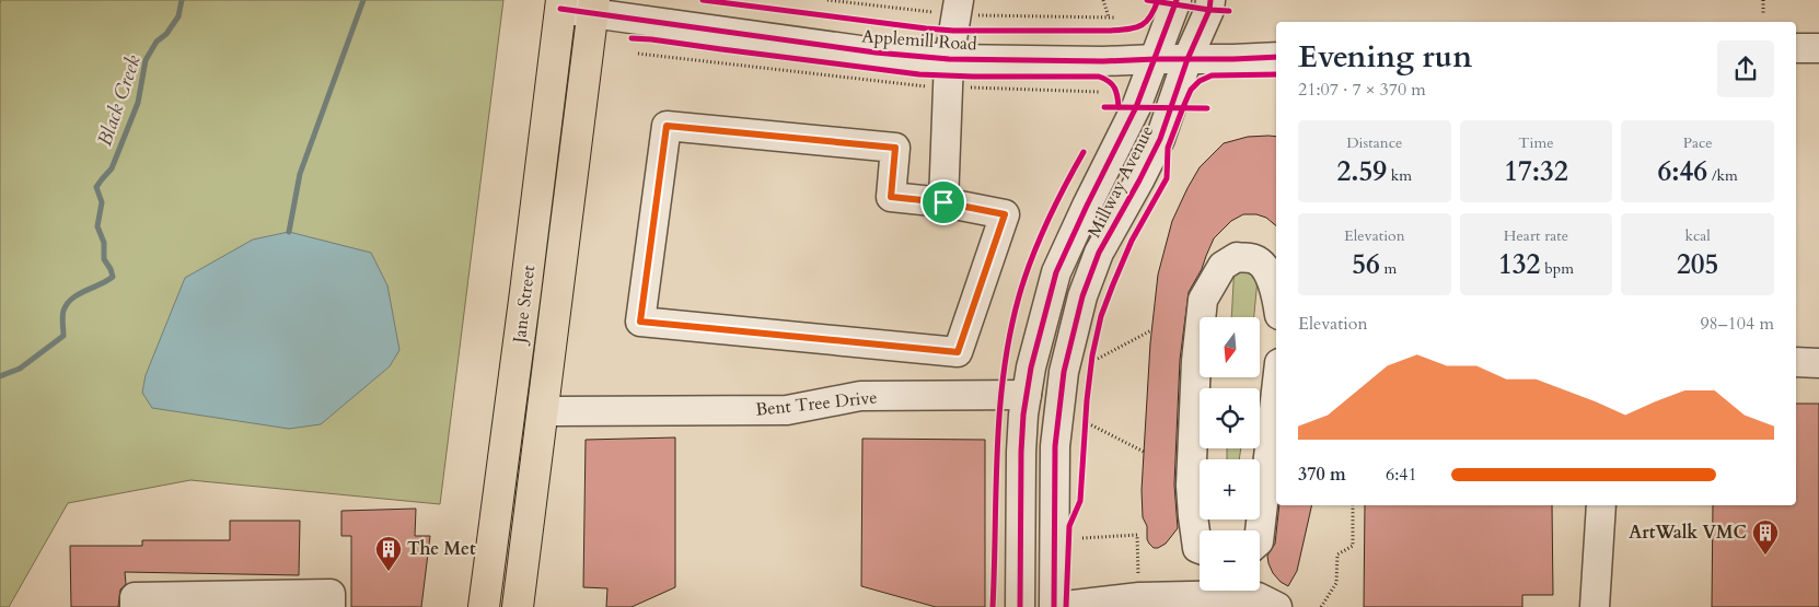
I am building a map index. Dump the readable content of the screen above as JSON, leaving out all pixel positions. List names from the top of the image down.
{
  "streets": {
    "main road": ["Jane Street"],
    "street": ["Applemill Road", "Millway Avenue", "Bent Tree Drive"]
  },
  "crossings": [
    ["Applemill Road", "Millway Avenue"],
    ["Applemill Road", "Jane Street"],
    ["Millway Avenue", "Bent Tree Drive"],
    ["Jane Street", "Bent Tree Drive"]
  ],
  "water": ["Black Creek"],
  "places": {
    "building": ["ArtWalk VMC", "The Met"]
  },
  "north": "bottom",
  "page": {
    "heading": ["Evening run", "21:07 · 7 × 370 m"],
    "stats": [
      ["Distance", "2.59 km"],
      ["Time", "17:32"],
      ["Pace", "6:46 /km"],
      ["Elevation", "56 m"],
      ["Heart rate", "132 bpm"],
      ["kcal", "205"]
    ],
    "chart": ["Elevation", "98–104 m"],
    "map_buttons": ["+", "−"],
    "list": [
      {
        "name": "370 m",
        "note": "6:41"
      }
    ]
  }
}
